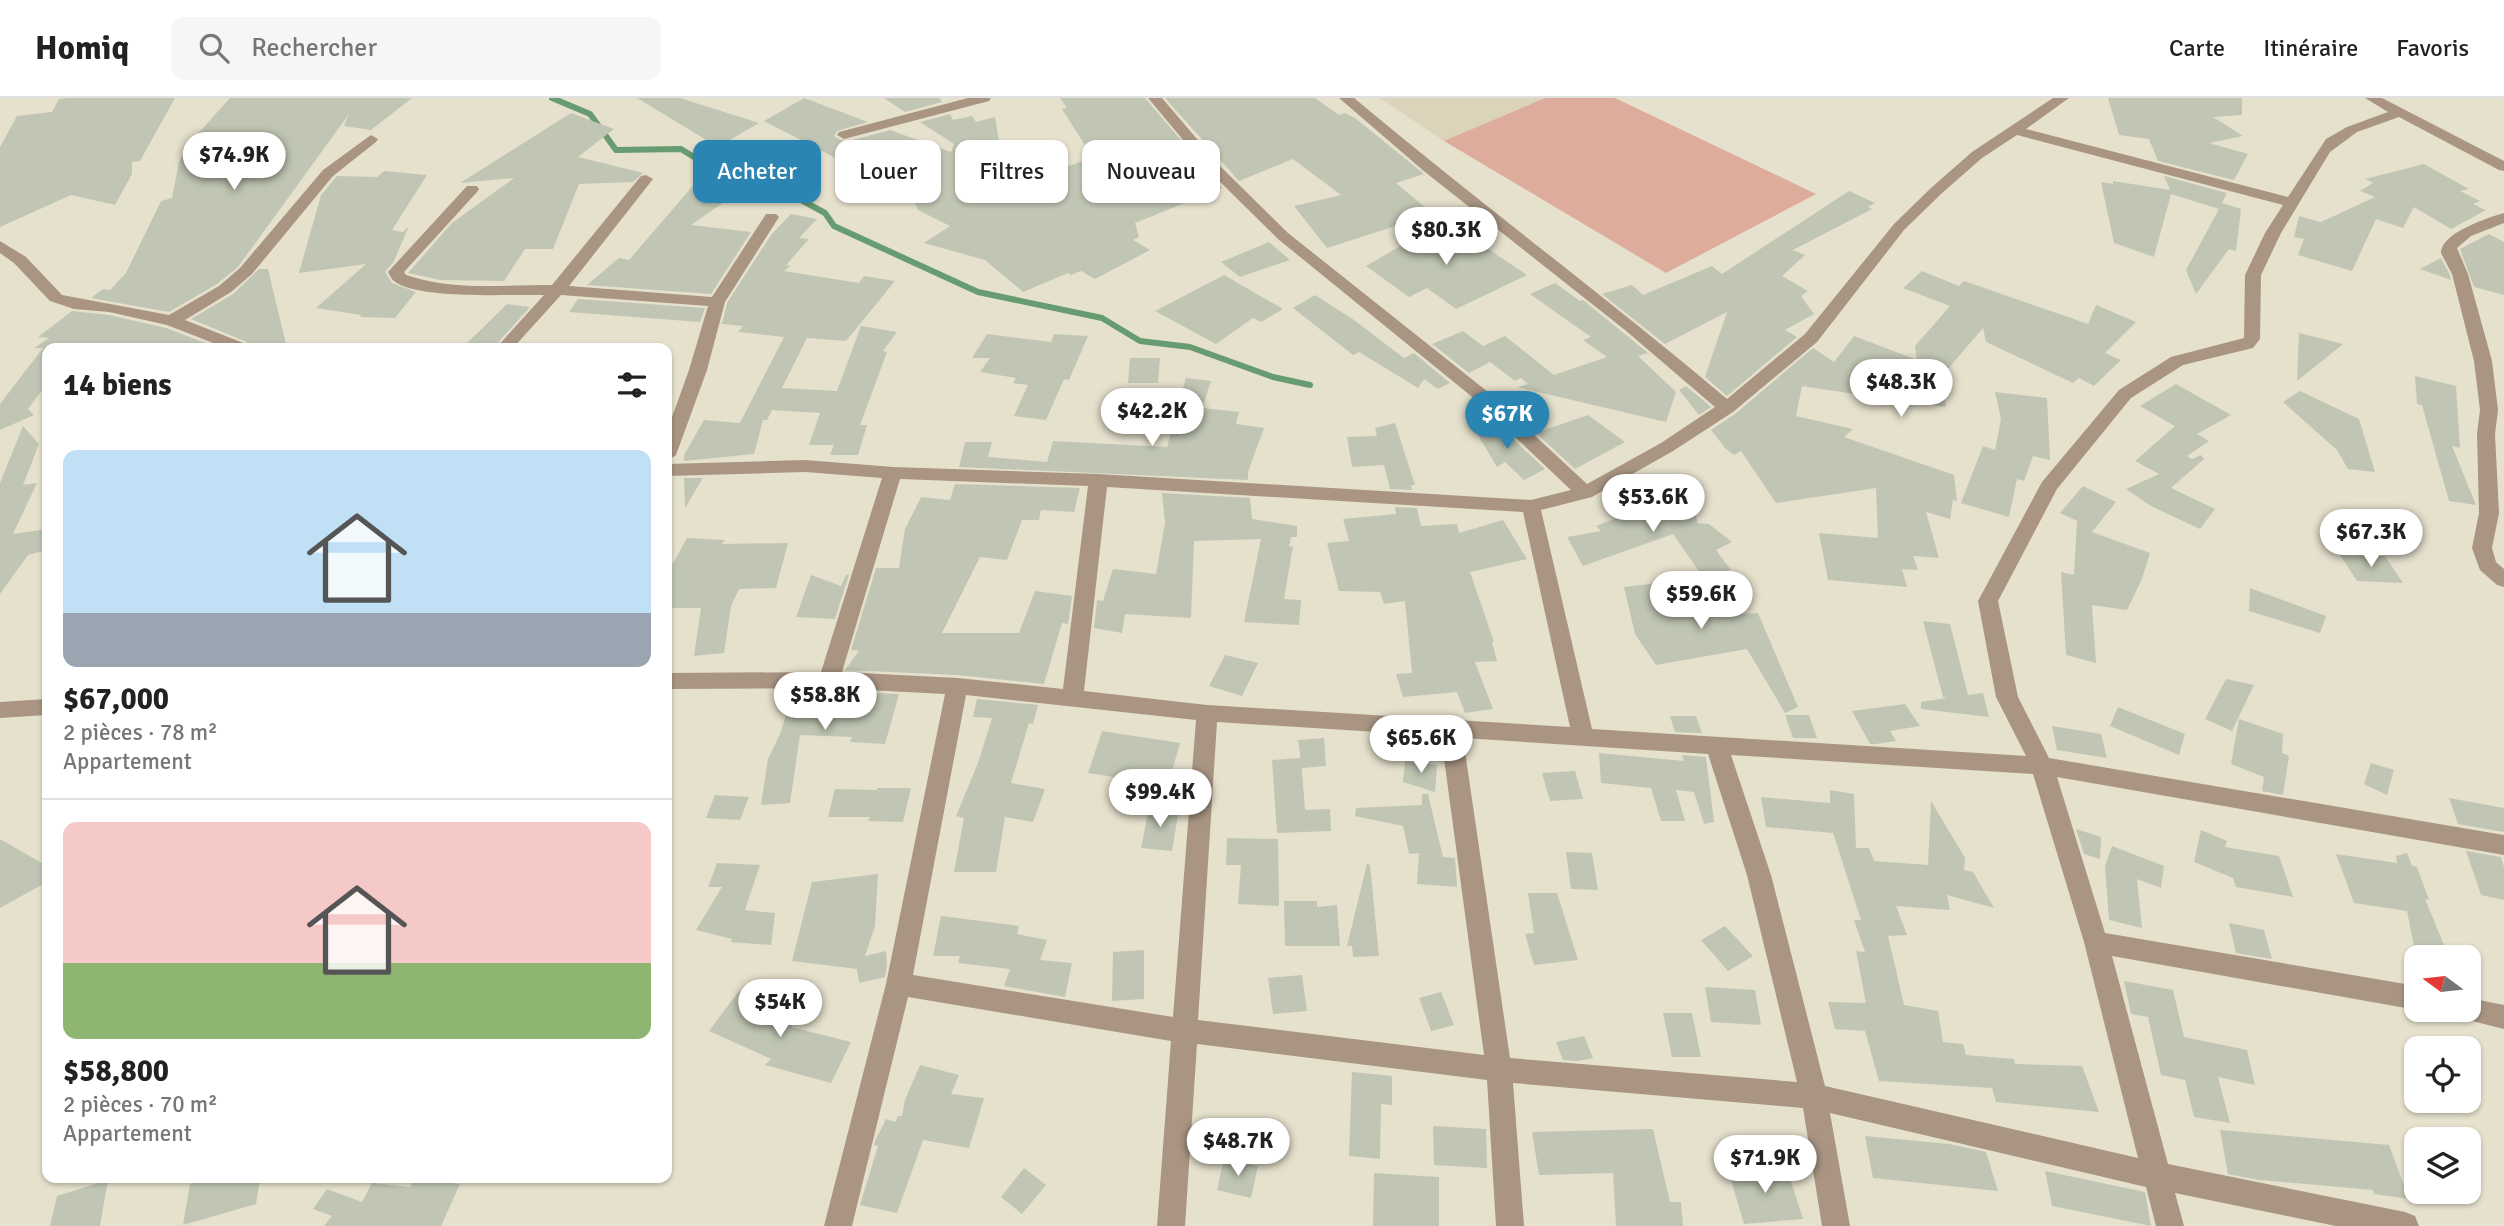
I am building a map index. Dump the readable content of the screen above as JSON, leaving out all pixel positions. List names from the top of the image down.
{
  "north": "left",
  "page": {
    "header": "Homiq",
    "search": "Rechercher",
    "nav": ["Carte", "Itinéraire", "Favoris"],
    "price": [
      "$74.9K",
      "$80.3K",
      "$48.3K",
      "$42.2K",
      "$67K",
      "$53.6K",
      "$67.3K",
      "$59.6K",
      "$58.8K",
      "$65.6K",
      "$99.4K",
      "$54K",
      "$48.7K",
      "$71.9K"
    ],
    "chip": [
      "Acheter",
      "Louer",
      "Filtres",
      "Nouveau"
    ],
    "heading": "14 biens",
    "list": [
      {
        "name": "$67,000",
        "note": "2 pièces · 78 m² · Appartement"
      },
      {
        "name": "$58,800",
        "note": "2 pièces · 70 m² · Appartement"
      }
    ]
  }
}
